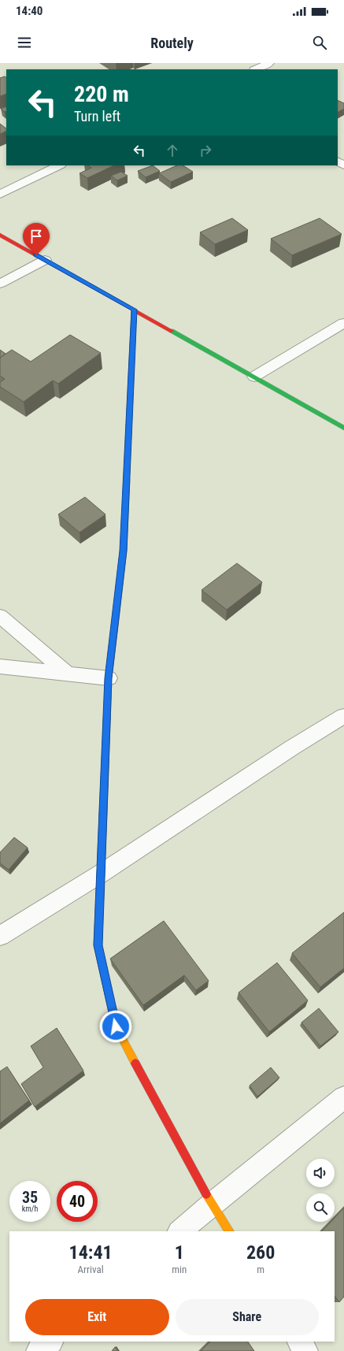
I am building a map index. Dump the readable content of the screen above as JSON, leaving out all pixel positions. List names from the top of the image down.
{
  "page": {
    "status": "14:40",
    "header": "Routely",
    "turn": ["220 m", "Turn left"],
    "speed": "35 km/h",
    "limit": "40",
    "eta": [
      "14:41",
      "Arrival",
      "1",
      "min",
      "260",
      "m"
    ],
    "buttons": ["Exit", "Share"]
  }
}
